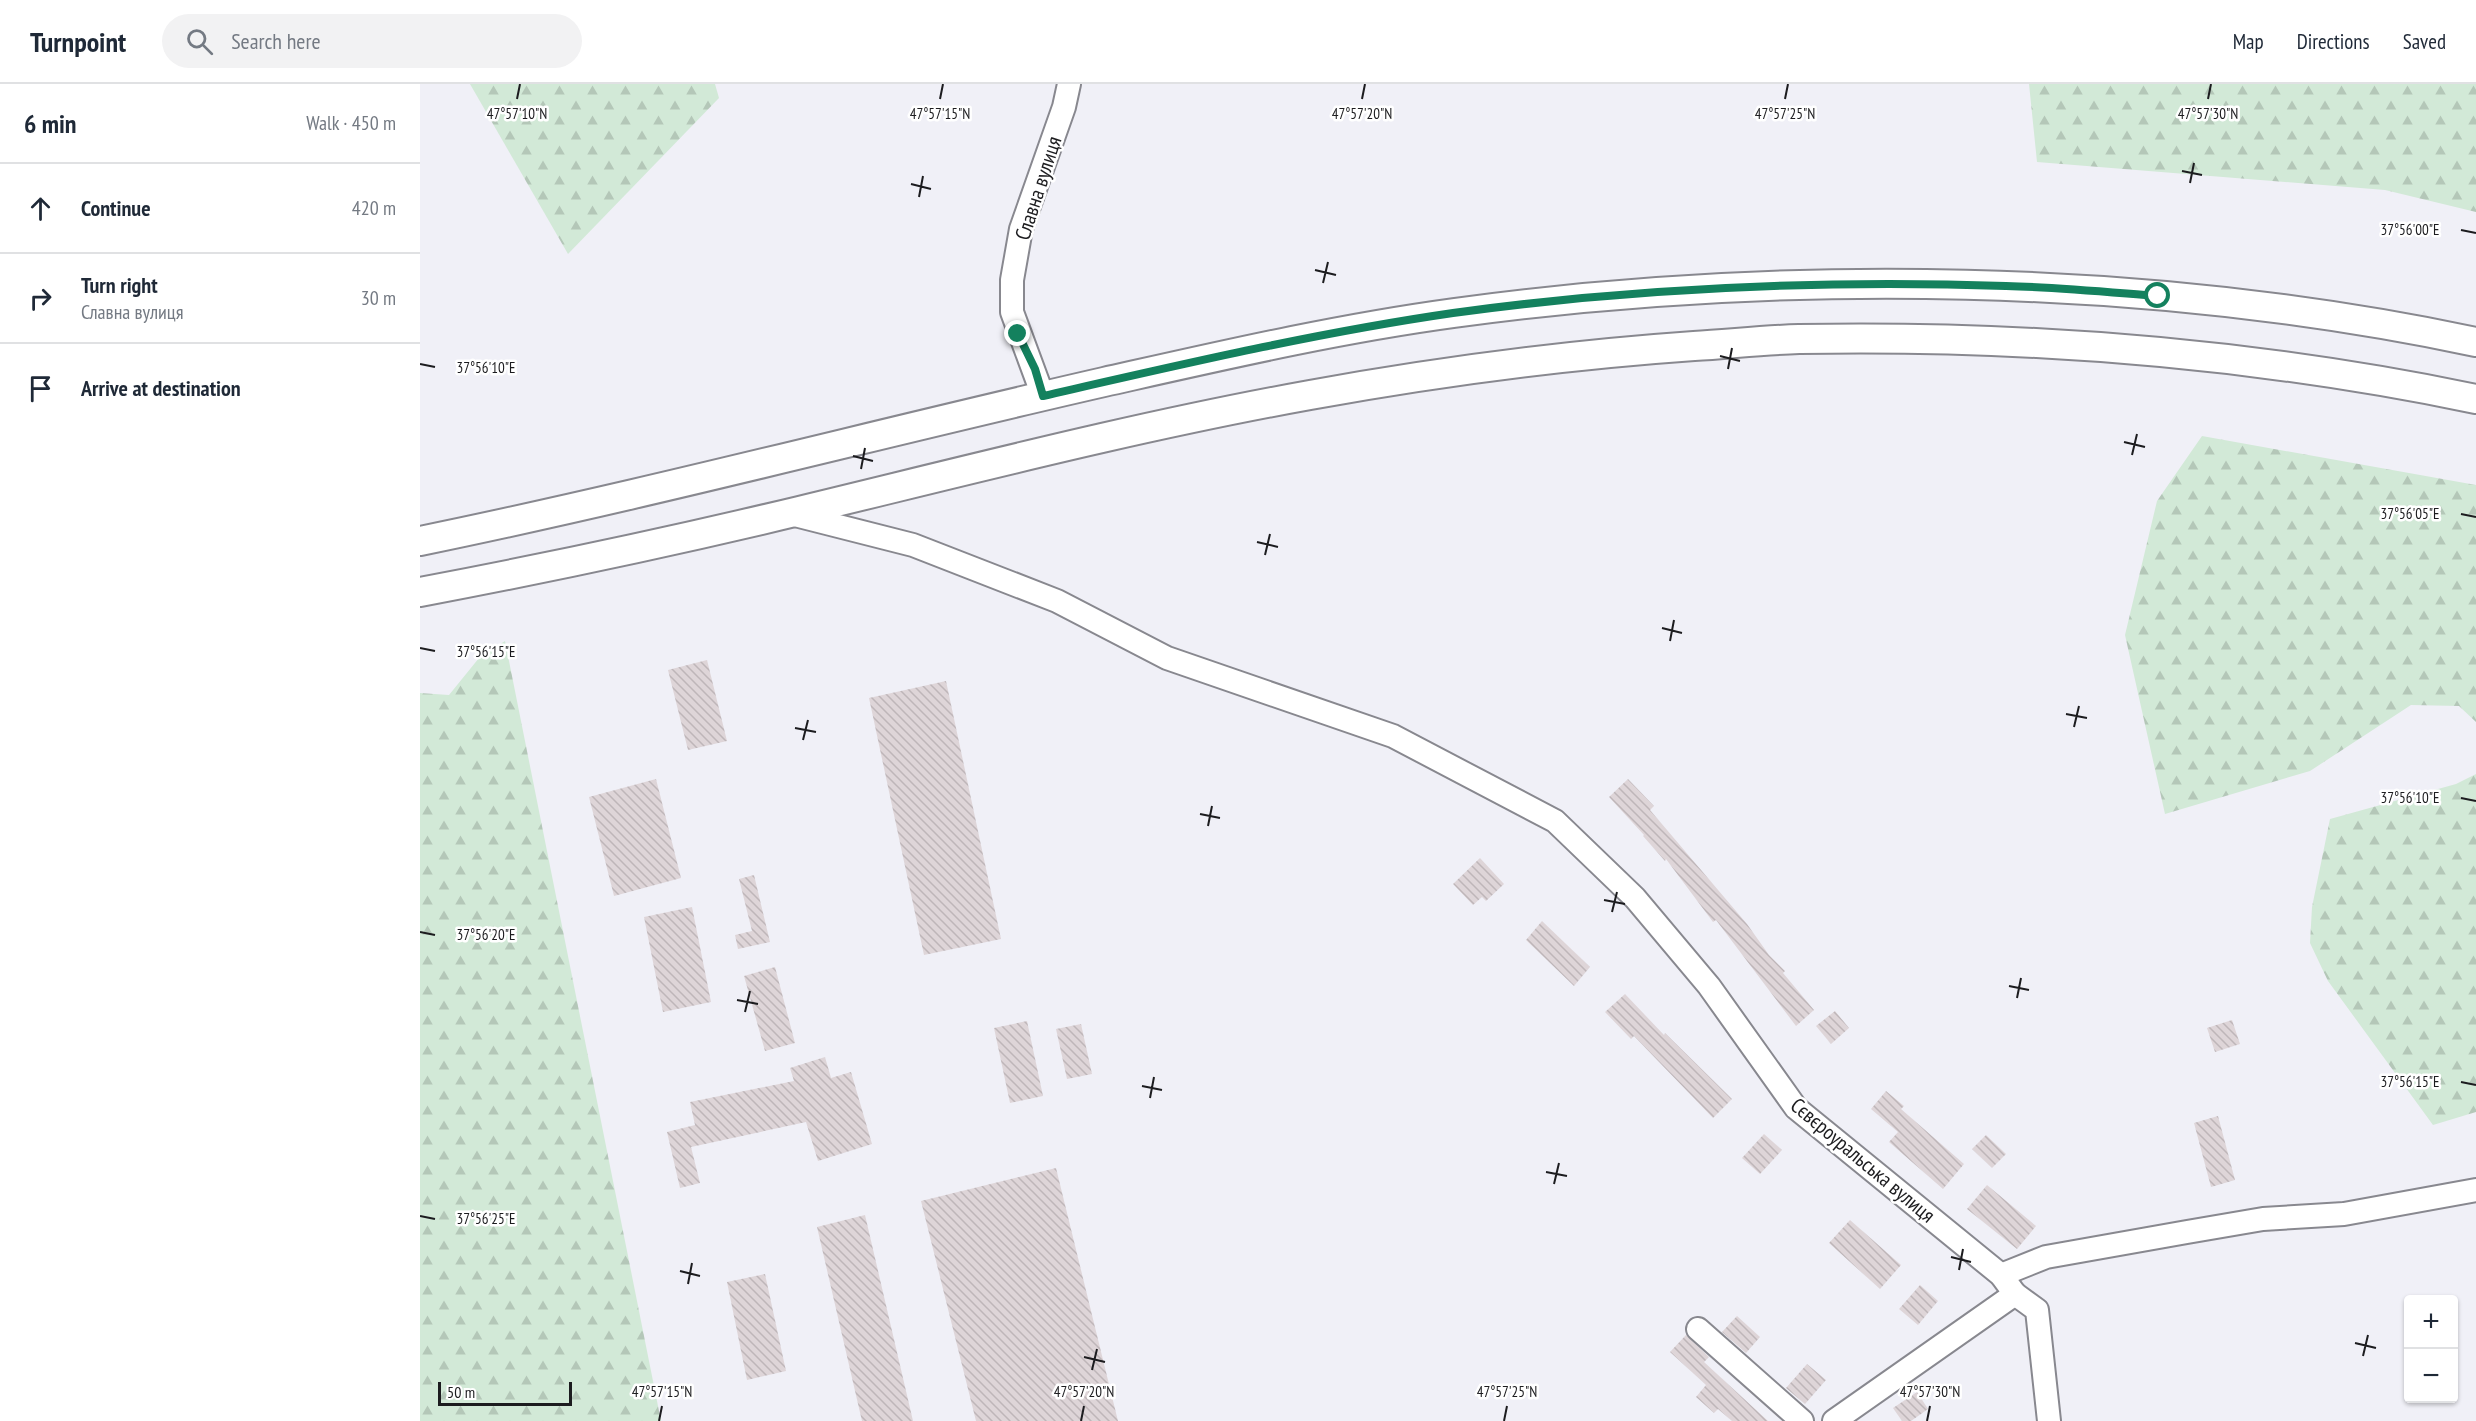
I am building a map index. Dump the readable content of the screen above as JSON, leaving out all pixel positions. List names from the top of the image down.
{
  "streets": {
    "street": ["Славна вулиця", "Сєвєроуральська вулиця"]
  },
  "scale_bar": "50 m",
  "page": {
    "header": "Turnpoint",
    "search": "Search here",
    "nav": ["Map", "Directions", "Saved"],
    "heading": ["6 min", "Walk · 450 m"],
    "list": [
      ["Continue", "420 m"],
      ["Turn right", "Славна вулиця", "30 m"],
      "Arrive at destination"
    ],
    "map_buttons": ["+", "−"],
    "scale": "50 m"
  },
  "coordinates": [
    "47°57'10\"N",
    "47°57'15\"N",
    "47°57'20\"N",
    "47°57'25\"N",
    "47°57'30\"N",
    "37°56'00\"E",
    "37°56'10\"E",
    "37°56'05\"E",
    "37°56'15\"E",
    "37°56'20\"E",
    "37°56'25\"E"
  ]
}
